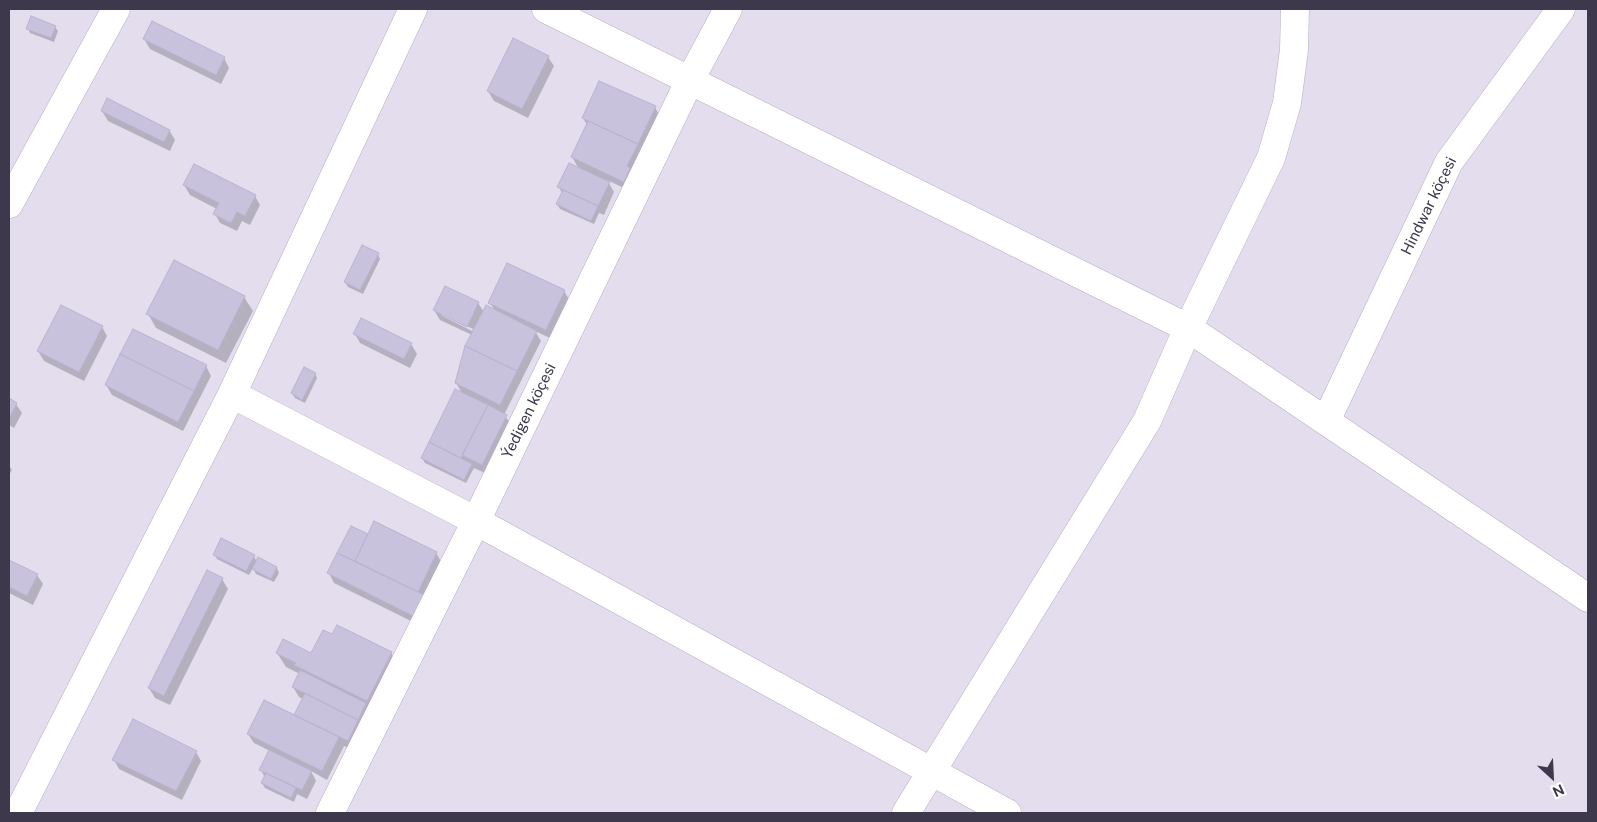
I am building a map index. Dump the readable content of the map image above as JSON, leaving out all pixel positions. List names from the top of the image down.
{
  "streets": {
    "street": ["Hindwar köçesi", "Ýedigen köçesi"]
  },
  "north": "bottom right"
}
